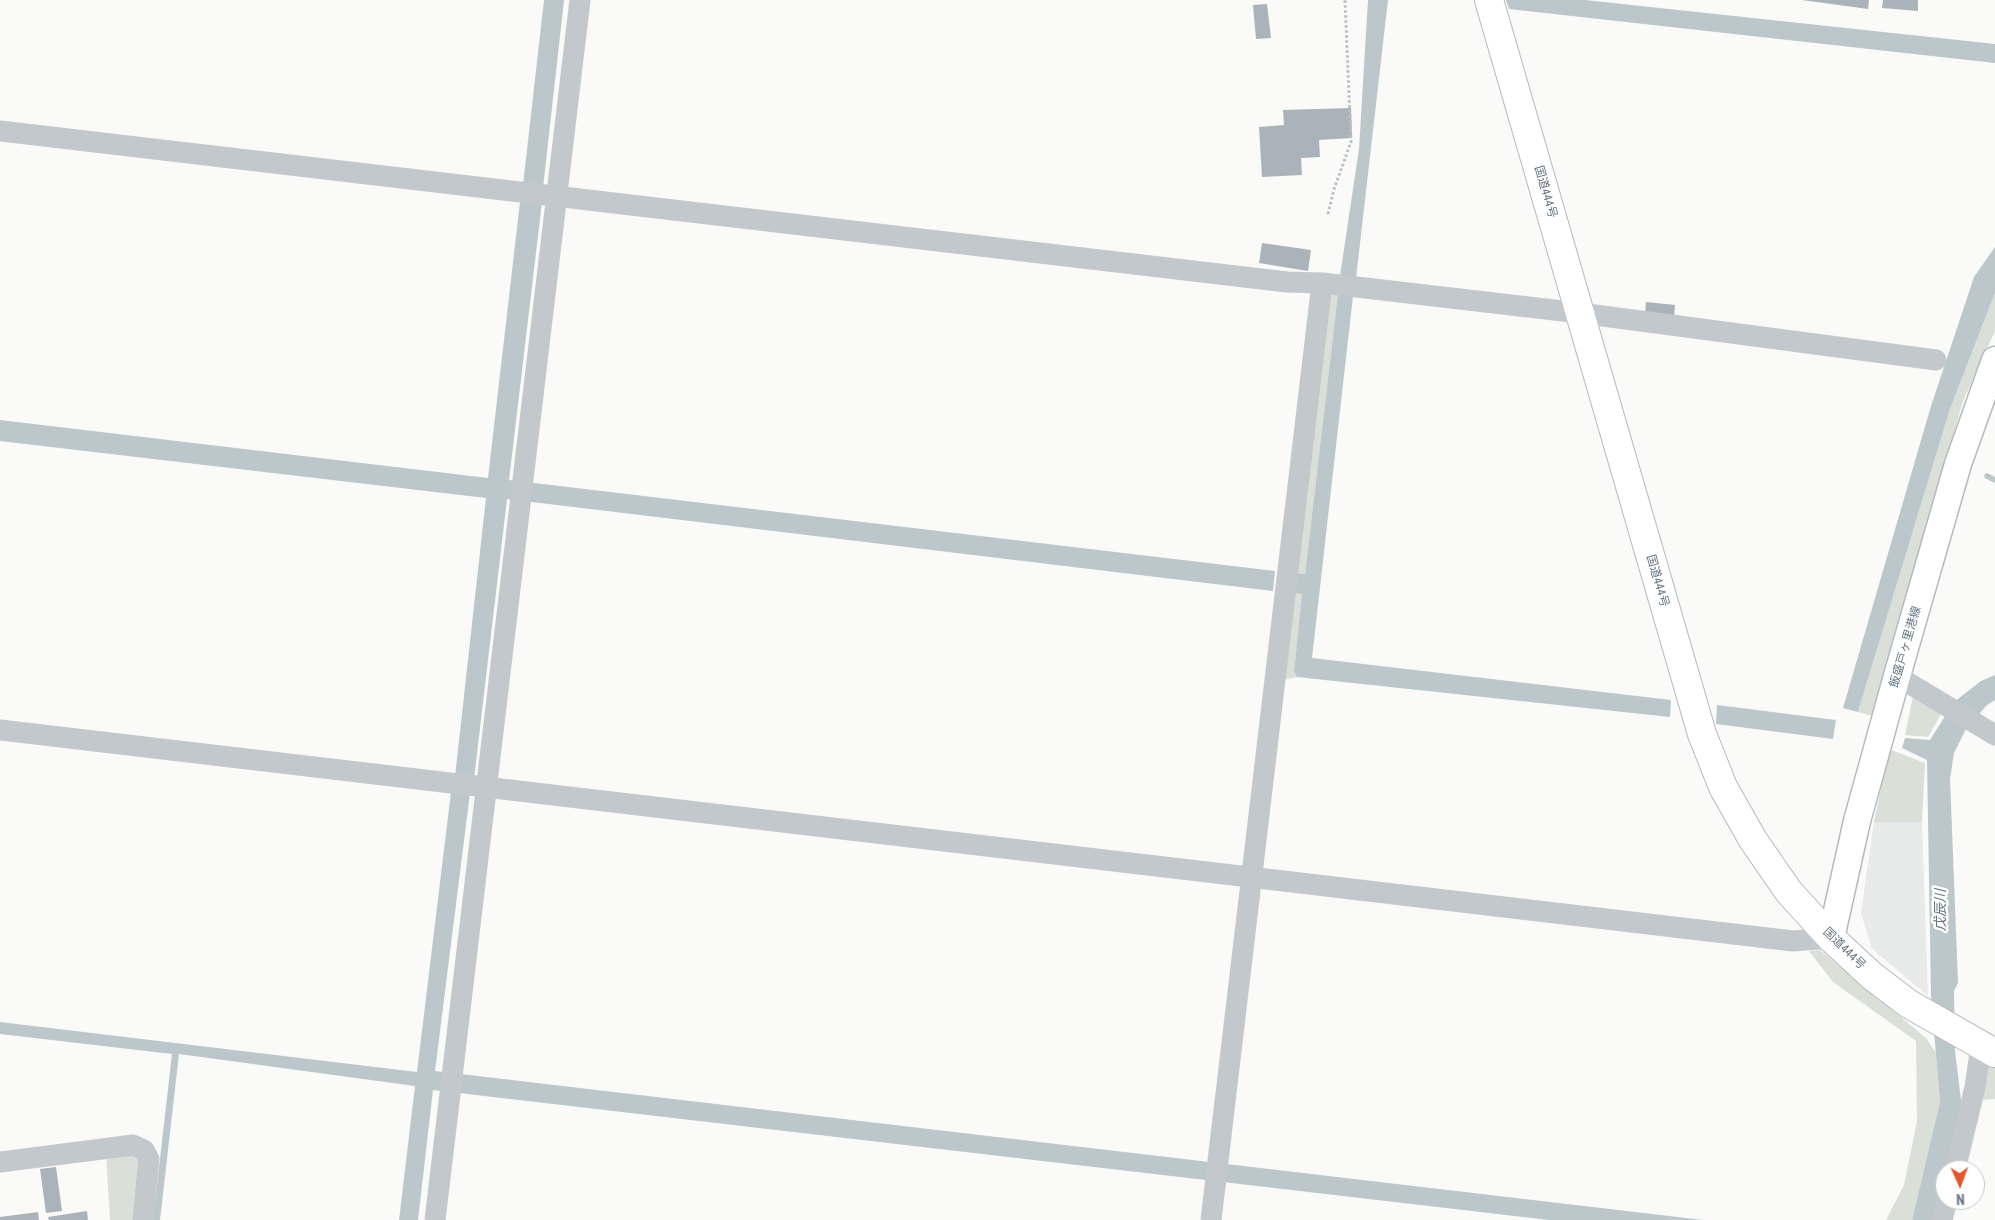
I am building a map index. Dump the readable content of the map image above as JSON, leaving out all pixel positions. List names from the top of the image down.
{
  "streets": {
    "highway": ["国道444号"],
    "main road": ["飯盛戸ヶ里港線"]
  },
  "crossings": [
    ["国道444号", "飯盛戸ヶ里港線"]
  ],
  "water": ["戊辰川"],
  "north": "bottom"
}
